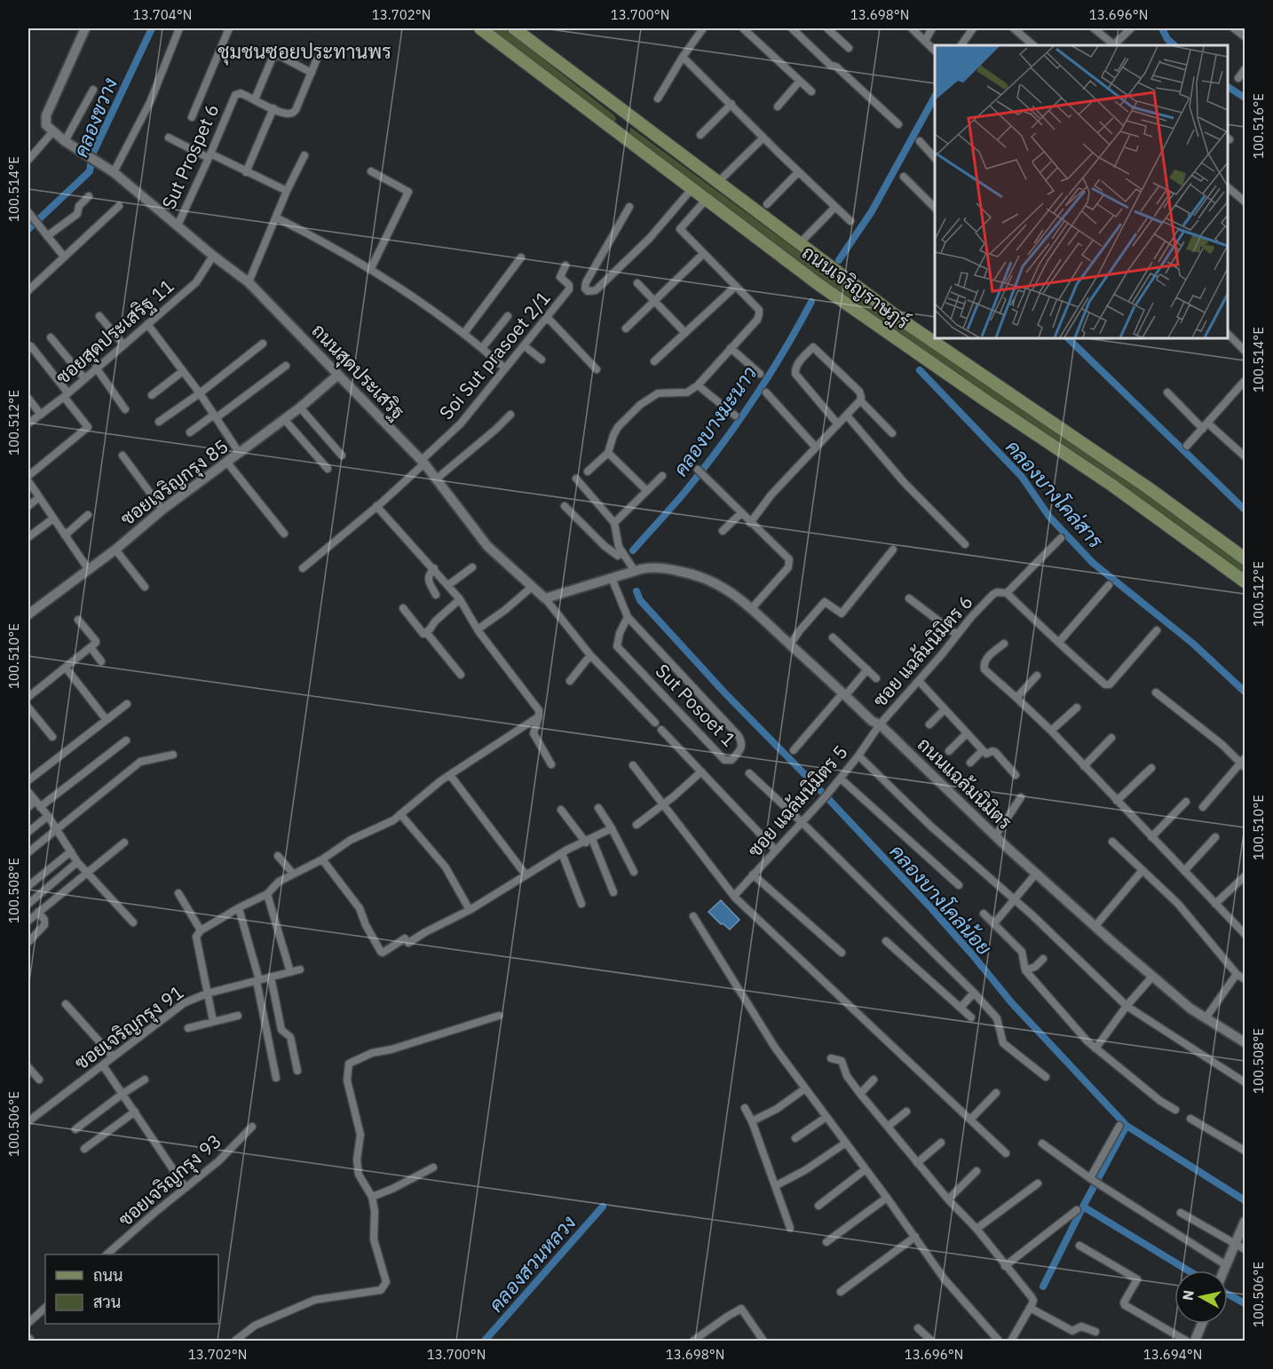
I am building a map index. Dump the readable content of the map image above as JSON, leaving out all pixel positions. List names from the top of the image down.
{
  "streets": {
    "main road": ["ถนนเจริญราษฎร์"],
    "street": [
      "Sut Prospet 6",
      "ซอยสุดประเสริฐ 11",
      "Soi Sut prasoet 2/1",
      "ถนนสุดประเสริฐ",
      "ซอยเจริญกรุง 85",
      "ซอย แฉล้มนิมิตร 6",
      "Sut Posoet 1",
      "ถนนแฉล้มนิมิตร",
      "ซอย แฉล้มนิมิตร 5",
      "ซอยเจริญกรุง 91",
      "ซอยเจริญกรุง 93"
    ]
  },
  "crossings": [
    ["Sut Prospet 6", "ถนนสุดประเสริฐ"],
    ["ซอยสุดประเสริฐ 11", "ถนนสุดประเสริฐ"],
    ["Soi Sut prasoet 2/1", "ถนนสุดประเสริฐ"],
    ["ถนนสุดประเสริฐ", "ซอยเจริญกรุง 85"],
    ["ซอย แฉล้มนิมิตร 6", "ถนนแฉล้มนิมิตร"],
    ["ซอย แฉล้มนิมิตร 6", "ซอย แฉล้มนิมิตร 5"],
    ["ถนนแฉล้มนิมิตร", "ซอย แฉล้มนิมิตร 5"]
  ],
  "districts": ["ชุมชนซอยประทานพร"],
  "water": [
    "คลองขวาง",
    "คลองบางมะนาว",
    "คลองบางโคล่สาร",
    "คลองบางโคล่น้อย",
    "คลองสวนหลวง"
  ],
  "legend": ["ถนน", "สวน"],
  "north": "left",
  "coordinates": [
    "13.704°N",
    "13.702°N",
    "13.700°N",
    "13.698°N",
    "13.696°N",
    "100.516°E",
    "100.514°E",
    "100.512°E",
    "100.510°E",
    "100.508°E",
    "100.506°E",
    "13.694°N"
  ]
}
